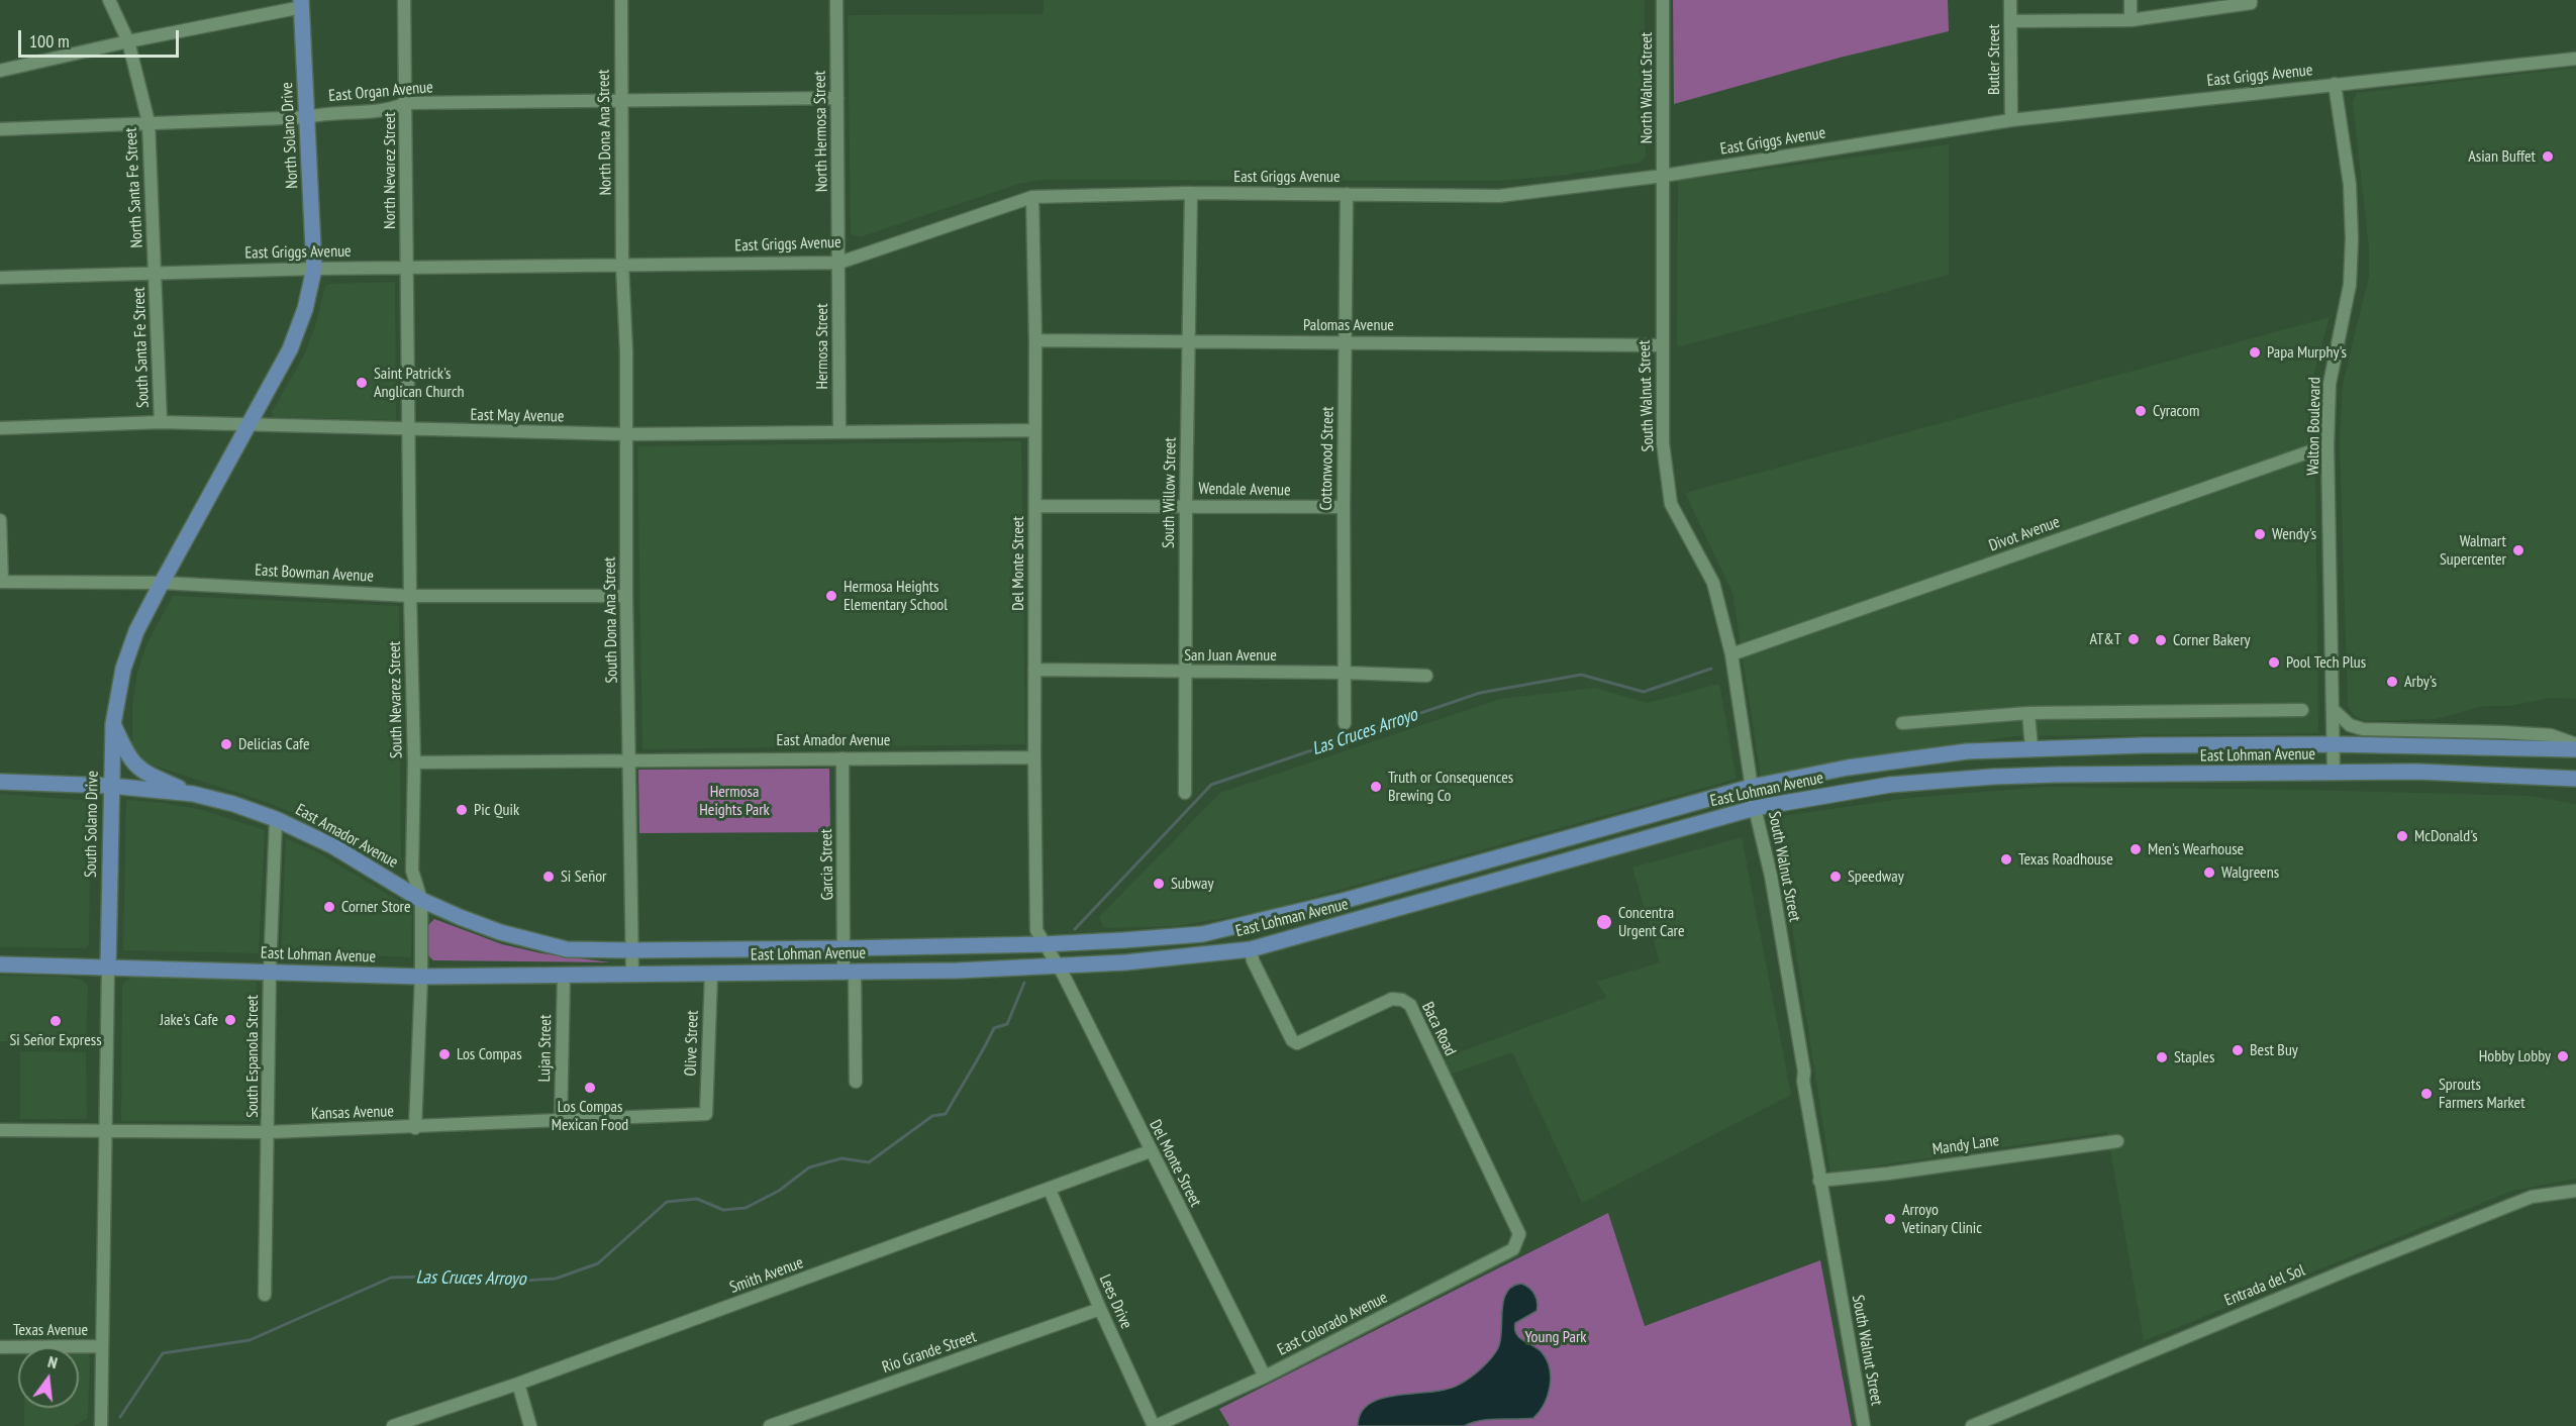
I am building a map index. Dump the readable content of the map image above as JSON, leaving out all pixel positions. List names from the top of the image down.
{
  "streets": {
    "main road": [
      "North Solano Drive",
      "East Amador Avenue",
      "East Lohman Avenue",
      "South Solano Drive"
    ],
    "street": [
      "Butler Street",
      "East Griggs Avenue",
      "North Walnut Street",
      "East Organ Avenue",
      "North Hermosa Street",
      "North Dona Ana Street",
      "North Nevarez Street",
      "North Santa Fe Street",
      "Palomas Avenue",
      "Hermosa Street",
      "South Santa Fe Street",
      "South Walnut Street",
      "East May Avenue",
      "Walton Boulevard",
      "Cottonwood Street",
      "Wendale Avenue",
      "South Willow Street",
      "Divot Avenue",
      "Del Monte Street",
      "East Bowman Avenue",
      "South Dona Ana Street",
      "San Juan Avenue",
      "South Nevarez Street",
      "Garcia Street",
      "Baca Road",
      "Olive Street",
      "Lujan Street",
      "South Espanola Street",
      "Kansas Avenue",
      "Mandy Lane",
      "Smith Avenue",
      "Entrada del Sol",
      "Lees Drive",
      "East Colorado Avenue",
      "Texas Avenue",
      "Rio Grande Street"
    ]
  },
  "crossings": [
    ["Butler Street", "East Griggs Avenue"],
    ["East Griggs Avenue", "North Walnut Street"],
    ["East Griggs Avenue", "North Hermosa Street"],
    ["East Griggs Avenue", "North Dona Ana Street"],
    ["East Griggs Avenue", "North Solano Drive"],
    ["East Griggs Avenue", "North Nevarez Street"],
    ["East Griggs Avenue", "North Santa Fe Street"],
    ["East Griggs Avenue", "Hermosa Street"],
    ["East Griggs Avenue", "South Santa Fe Street"],
    ["East Griggs Avenue", "South Walnut Street"],
    ["East Griggs Avenue", "Walton Boulevard"],
    ["East Griggs Avenue", "Cottonwood Street"],
    ["East Griggs Avenue", "South Willow Street"],
    ["East Griggs Avenue", "Del Monte Street"],
    ["East Griggs Avenue", "South Dona Ana Street"],
    ["East Griggs Avenue", "South Nevarez Street"],
    ["East Griggs Avenue", "South Solano Drive"],
    ["North Walnut Street", "South Walnut Street"],
    ["East Organ Avenue", "North Hermosa Street"],
    ["East Organ Avenue", "North Dona Ana Street"],
    ["East Organ Avenue", "North Solano Drive"],
    ["East Organ Avenue", "North Nevarez Street"],
    ["East Organ Avenue", "North Santa Fe Street"],
    ["North Hermosa Street", "Hermosa Street"],
    ["North Dona Ana Street", "South Dona Ana Street"],
    ["North Solano Drive", "South Solano Drive"],
    ["North Nevarez Street", "South Nevarez Street"],
    ["North Santa Fe Street", "South Santa Fe Street"],
    ["Palomas Avenue", "South Walnut Street"],
    ["Palomas Avenue", "Cottonwood Street"],
    ["Palomas Avenue", "South Willow Street"],
    ["Palomas Avenue", "Del Monte Street"],
    ["Hermosa Street", "East May Avenue"],
    ["South Santa Fe Street", "East May Avenue"],
    ["South Walnut Street", "Divot Avenue"],
    ["South Walnut Street", "East Lohman Avenue"],
    ["South Walnut Street", "Mandy Lane"],
    ["East May Avenue", "Del Monte Street"],
    ["East May Avenue", "South Dona Ana Street"],
    ["East May Avenue", "South Nevarez Street"],
    ["East May Avenue", "South Solano Drive"],
    ["Walton Boulevard", "Divot Avenue"],
    ["Walton Boulevard", "East Lohman Avenue"],
    ["Cottonwood Street", "Wendale Avenue"],
    ["Cottonwood Street", "San Juan Avenue"],
    ["Wendale Avenue", "South Willow Street"],
    ["Wendale Avenue", "Del Monte Street"],
    ["South Willow Street", "San Juan Avenue"],
    ["Del Monte Street", "San Juan Avenue"],
    ["Del Monte Street", "East Amador Avenue"],
    ["Del Monte Street", "East Lohman Avenue"],
    ["Del Monte Street", "Smith Avenue"],
    ["Del Monte Street", "East Colorado Avenue"],
    ["East Bowman Avenue", "South Dona Ana Street"],
    ["East Bowman Avenue", "South Nevarez Street"],
    ["East Bowman Avenue", "South Solano Drive"],
    ["South Dona Ana Street", "East Amador Avenue"],
    ["South Dona Ana Street", "East Lohman Avenue"],
    ["South Nevarez Street", "East Amador Avenue"],
    ["South Nevarez Street", "East Lohman Avenue"],
    ["South Nevarez Street", "Kansas Avenue"],
    ["East Amador Avenue", "East Lohman Avenue"],
    ["East Amador Avenue", "South Solano Drive"],
    ["East Amador Avenue", "Garcia Street"],
    ["East Amador Avenue", "South Espanola Street"],
    ["East Lohman Avenue", "South Solano Drive"],
    ["East Lohman Avenue", "Garcia Street"],
    ["East Lohman Avenue", "Baca Road"],
    ["East Lohman Avenue", "Olive Street"],
    ["East Lohman Avenue", "Lujan Street"],
    ["East Lohman Avenue", "South Espanola Street"],
    ["South Solano Drive", "Kansas Avenue"],
    ["South Solano Drive", "Texas Avenue"],
    ["Baca Road", "East Colorado Avenue"],
    ["Olive Street", "Kansas Avenue"],
    ["Lujan Street", "Kansas Avenue"],
    ["South Espanola Street", "Kansas Avenue"],
    ["Smith Avenue", "Lees Drive"],
    ["Lees Drive", "East Colorado Avenue"],
    ["Lees Drive", "Rio Grande Street"]
  ],
  "water": ["Las Cruces Arroyo"],
  "parks": ["Hermosa Heights Park", "Young Park"],
  "places": [
    "Asian Buffet",
    "Papa Murphy's",
    "Saint Patrick's Anglican Church",
    "Cyracom",
    "Wendy's",
    "Walmart Supercenter",
    "Hermosa Heights Elementary School",
    "AT&T",
    "Corner Bakery",
    "Pool Tech Plus",
    "Arby's",
    "Delicias Cafe",
    "Truth or Consequences Brewing Co",
    "Pic Quik",
    "McDonald's",
    "Men's Wearhouse",
    "Texas Roadhouse",
    "Walgreens",
    "Si Señor",
    "Speedway",
    "Subway",
    "Corner Store",
    "Concentra Urgent Care",
    "Jake's Cafe",
    "Si Señor Express",
    "Best Buy",
    "Los Compas",
    "Hobby Lobby",
    "Staples",
    "Los Compas Mexican Food",
    "Sprouts Farmers Market",
    "Arroyo Vetinary Clinic"
  ],
  "scale_bar": "100 m",
  "north": "top"
}
